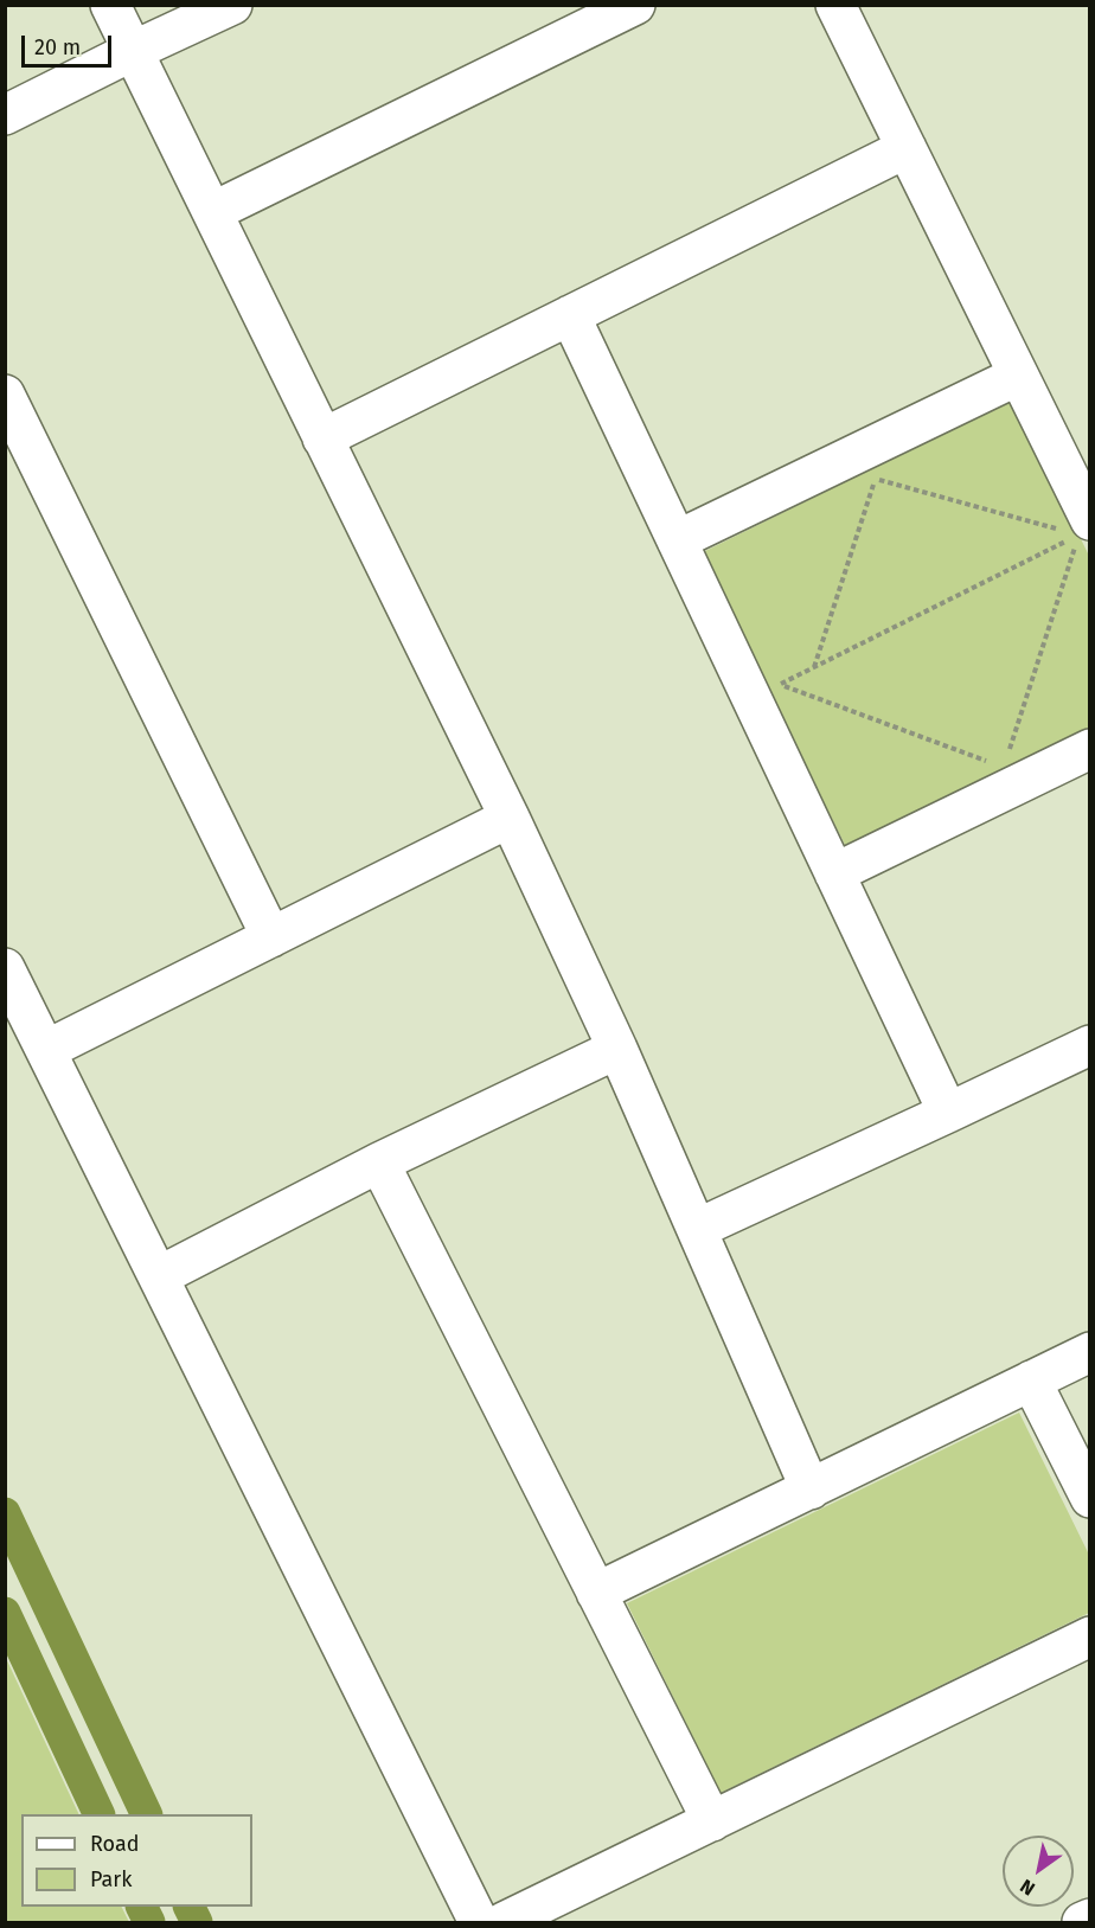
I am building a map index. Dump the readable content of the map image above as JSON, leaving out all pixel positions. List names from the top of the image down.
{
  "legend": ["Road", "Park"],
  "scale_bar": "20 m",
  "north": "bottom left"
}
